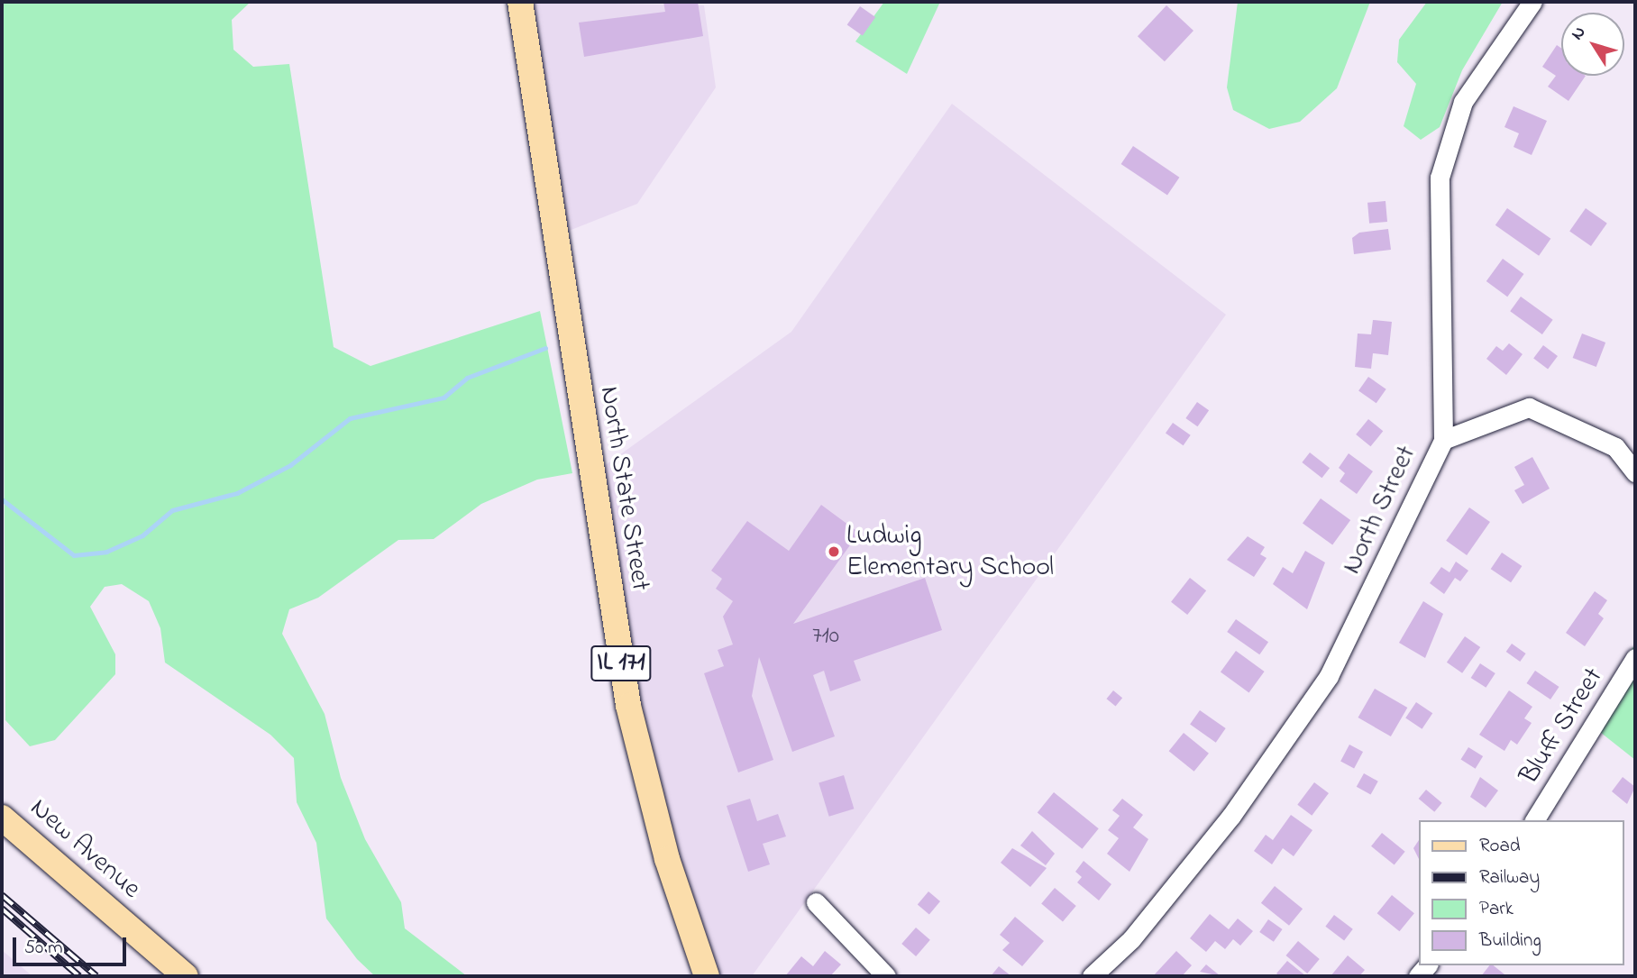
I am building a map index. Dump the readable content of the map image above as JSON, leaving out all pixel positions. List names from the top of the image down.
{
  "streets": {
    "main road": ["North State Street", "IL 171", "New Avenue"],
    "street": ["North Street", "Bluff Street"]
  },
  "places": ["Ludwig Elementary School"],
  "house_numbers": ["710"],
  "legend": [
    "Road",
    "Railway",
    "Park",
    "Building"
  ],
  "scale_bar": "50 m",
  "north": "top left"
}
